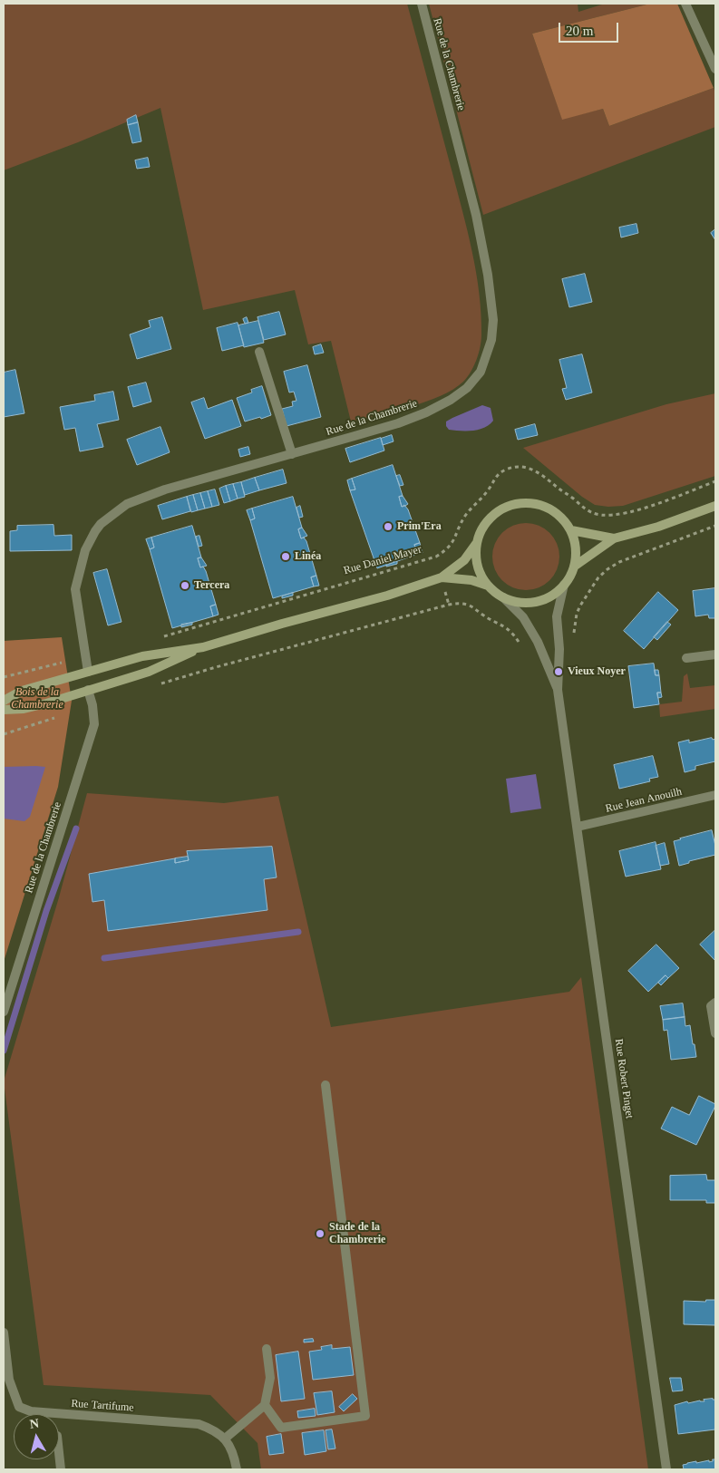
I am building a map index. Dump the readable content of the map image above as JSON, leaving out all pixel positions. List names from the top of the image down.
{
  "streets": {
    "street": [
      "Rue de la Chambrerie",
      "Rue Jean Anouilh",
      "Rue Robert Pinget",
      "Rue Tartifume"
    ],
    "path": ["Rue Daniel Mayer"]
  },
  "crossings": [
    ["Rue Jean Anouilh", "Rue Robert Pinget"]
  ],
  "parks": ["Bois de la Chambrerie"],
  "places": [
    "Prim'Era",
    "Linéa",
    "Tercera",
    "Vieux Noyer",
    "Stade de la Chambrerie"
  ],
  "scale_bar": "20 m",
  "north": "top"
}
